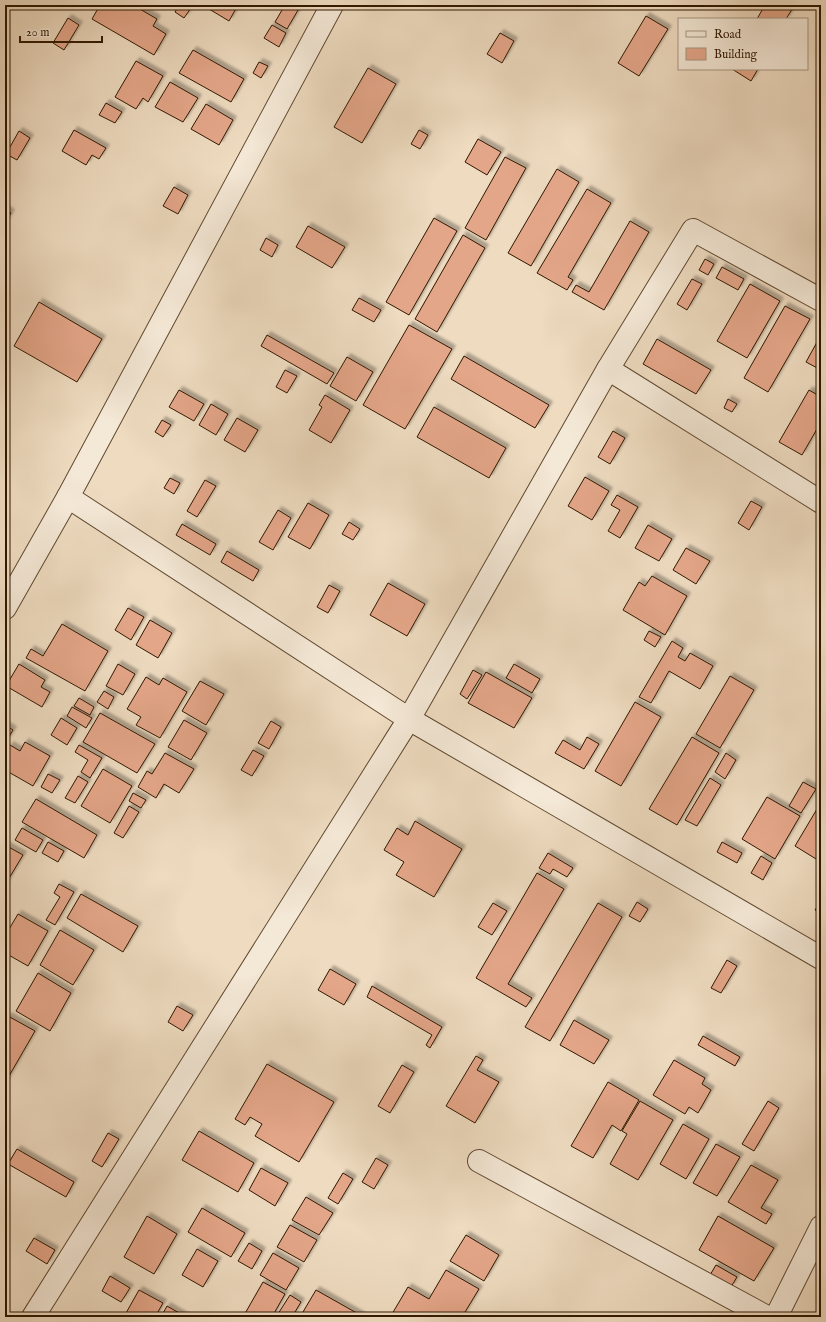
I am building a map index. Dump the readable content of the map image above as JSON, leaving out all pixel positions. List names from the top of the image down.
{
  "legend": ["Road", "Building"],
  "scale_bar": "20 m"
}
